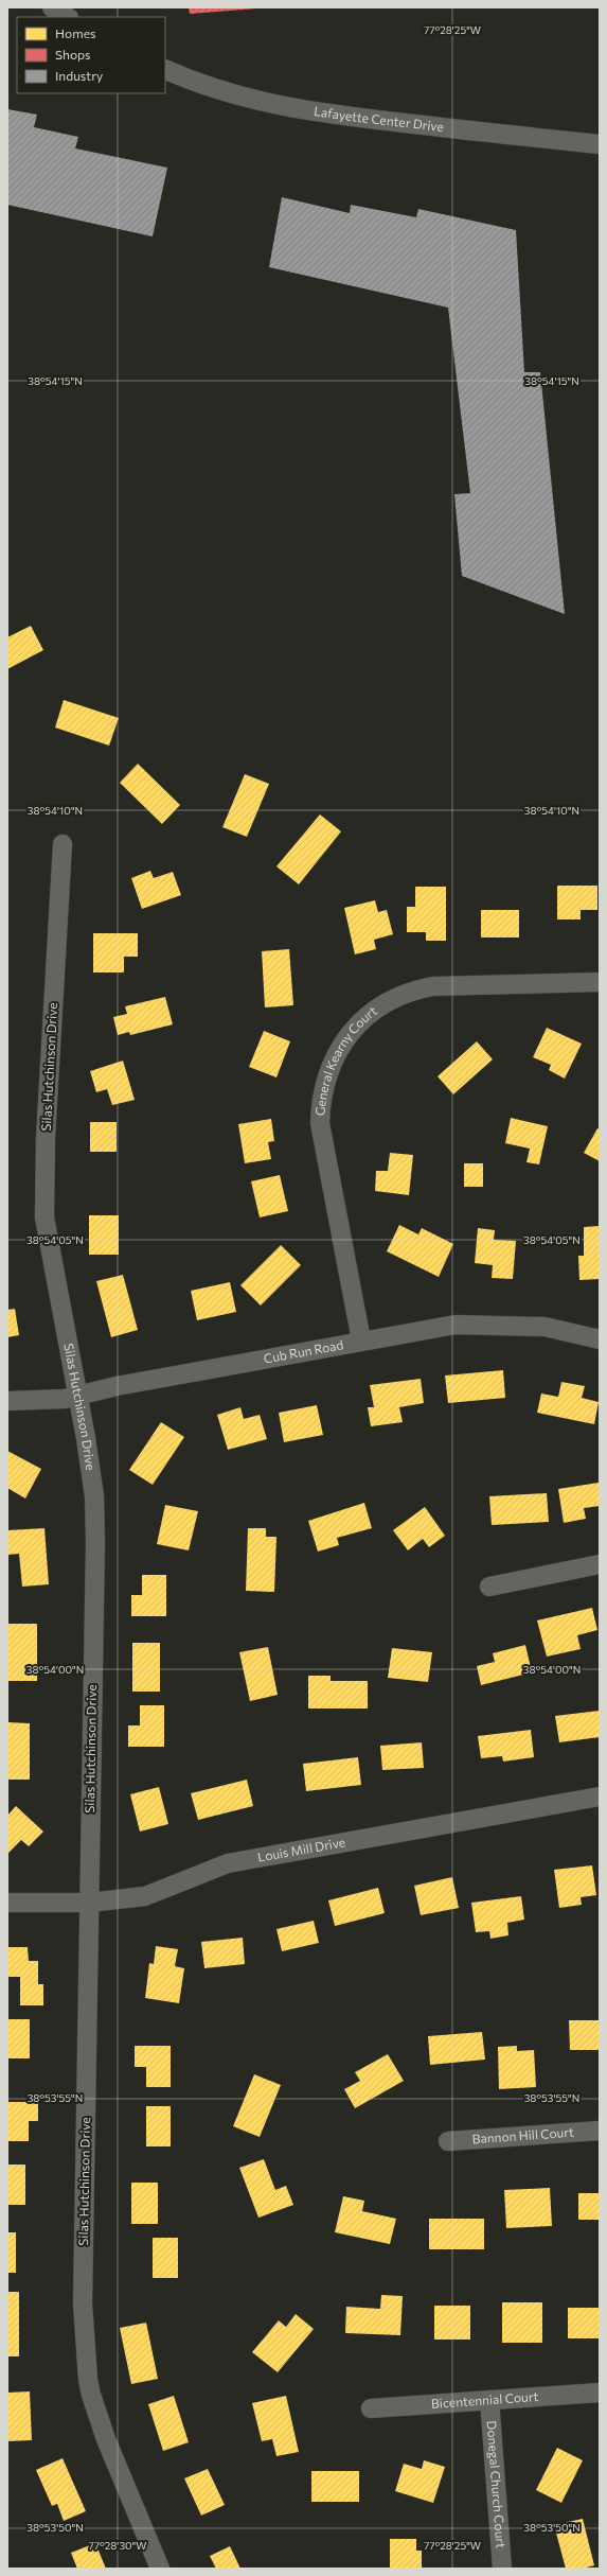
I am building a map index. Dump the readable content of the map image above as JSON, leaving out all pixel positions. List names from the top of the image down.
{
  "streets": {
    "street": [
      "Lafayette Center Drive",
      "General Kearny Court",
      "Silas Hutchinson Drive",
      "Cub Run Road",
      "Louis Mill Drive",
      "Bannon Hill Court",
      "Bicentennial Court",
      "Donegal Church Court"
    ]
  },
  "crossings": [
    ["General Kearny Court", "Cub Run Road"],
    ["Silas Hutchinson Drive", "Cub Run Road"],
    ["Silas Hutchinson Drive", "Louis Mill Drive"],
    ["Bicentennial Court", "Donegal Church Court"]
  ],
  "legend": ["Homes", "Shops", "Industry"],
  "coordinates": [
    "77°28'25\"W",
    "38°54'15\"N",
    "38°54'10\"N",
    "38°54'05\"N",
    "38°54'00\"N",
    "38°53'55\"N",
    "38°53'50\"N",
    "77°28'30\"W"
  ]
}
